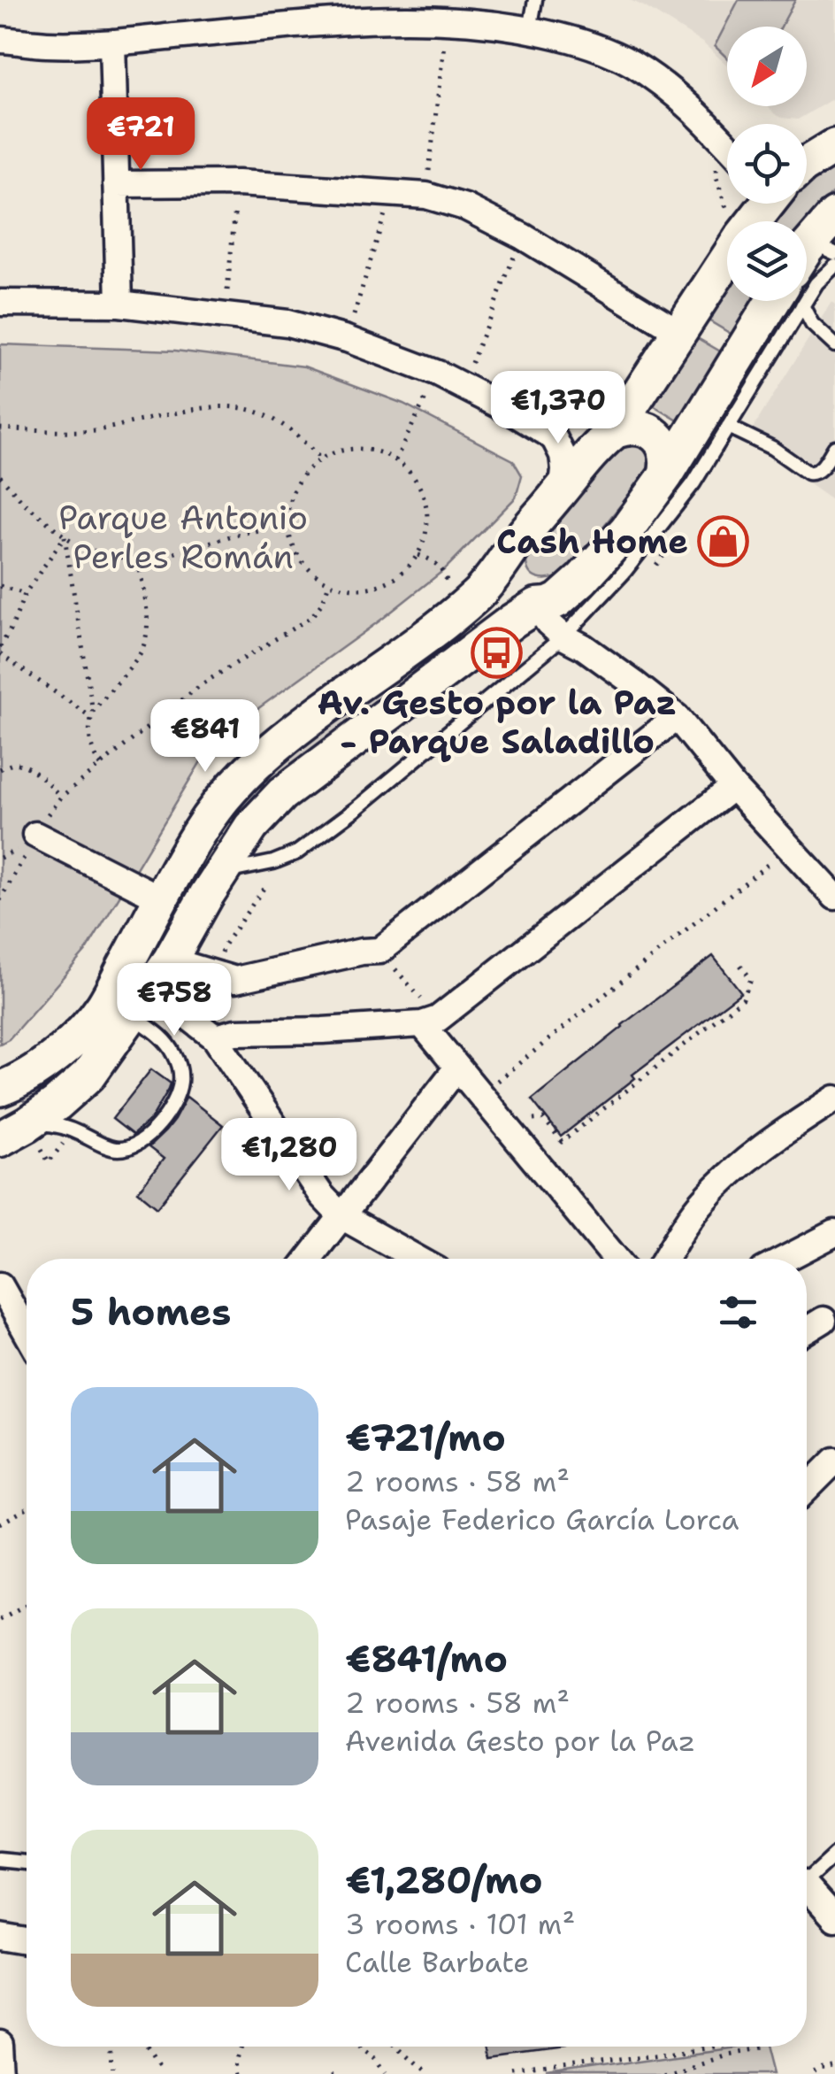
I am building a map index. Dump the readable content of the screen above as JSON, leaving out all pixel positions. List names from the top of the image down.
{
  "parks": ["Parque Antonio Perles Román"],
  "places": {
    "shop": ["Cash Home"],
    "bus stop": ["Av. Gesto por la Paz - Parque Saladillo"]
  },
  "north": "bottom left",
  "page": {
    "price": [
      "€721",
      "€1,370",
      "€841",
      "€758",
      "€1,280"
    ],
    "heading": "5 homes",
    "list": [
      {
        "name": "€721/mo",
        "note": "2 rooms · 58 m² · Pasaje Federico García Lorca"
      },
      {
        "name": "€841/mo",
        "note": "2 rooms · 58 m² · Avenida Gesto por la Paz"
      },
      {
        "name": "€1,280/mo",
        "note": "3 rooms · 101 m² · Calle Barbate"
      }
    ]
  }
}
